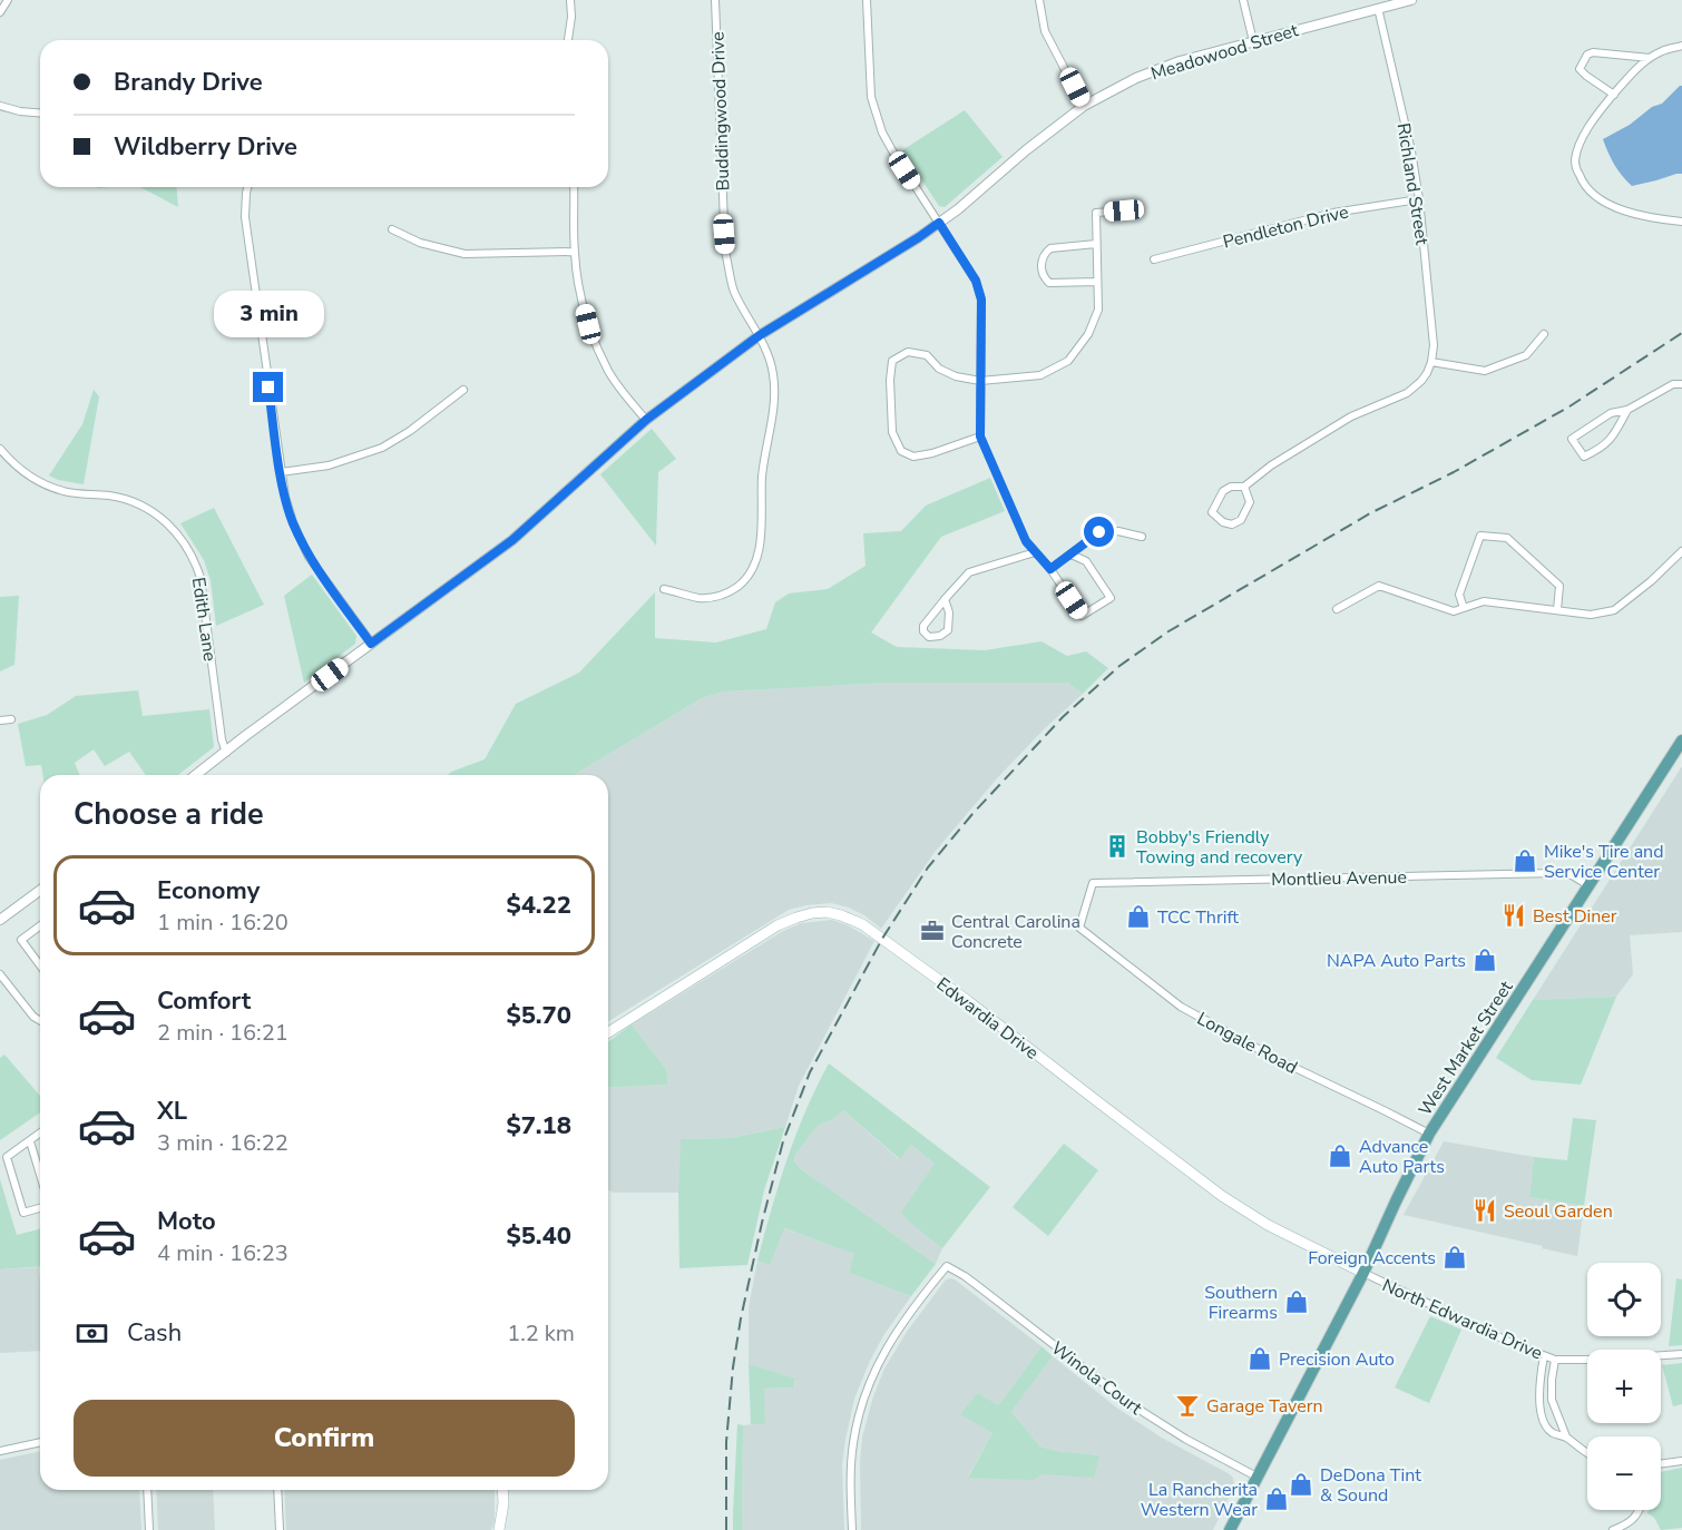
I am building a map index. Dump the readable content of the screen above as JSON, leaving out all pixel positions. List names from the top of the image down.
{
  "streets": {
    "main road": ["Edwardia Drive", "West Market Street"],
    "street": [
      "Meadowood Street",
      "Buddingwood Drive",
      "Richland Street",
      "Pendleton Drive",
      "Edith Lane",
      "Montlieu Avenue",
      "Longale Road",
      "North Edwardia Drive",
      "Winola Court"
    ]
  },
  "crossings": [
    ["Meadowood Street", "Buddingwood Drive"],
    ["Meadowood Street", "Richland Street"],
    ["Meadowood Street", "Edith Lane"],
    ["Richland Street", "Pendleton Drive"],
    ["Montlieu Avenue", "Longale Road"],
    ["Montlieu Avenue", "West Market Street"],
    ["Edwardia Drive", "West Market Street"],
    ["Edwardia Drive", "North Edwardia Drive"],
    ["Longale Road", "West Market Street"],
    ["West Market Street", "North Edwardia Drive"],
    ["West Market Street", "Winola Court"]
  ],
  "places": {
    "building": ["Bobby's Friendly Towing and recovery"],
    "shop": [
      "Mike's Tire and Service Center",
      "TCC Thrift",
      "NAPA Auto Parts",
      "Advance Auto Parts",
      "Foreign Accents",
      "Southern Firearms",
      "Precision Auto",
      "DeDona Tint & Sound",
      "La Rancherita Western Wear"
    ],
    "restaurant": ["Best Diner", "Seoul Garden"],
    "office": ["Central Carolina Concrete"],
    "bar": ["Garage Tavern"]
  },
  "page": {
    "banner": ["Brandy Drive", "Wildberry Drive"],
    "bubble": "3 min",
    "heading": "Choose a ride",
    "list": [
      {
        "name": "Economy",
        "note": "1 min · 16:20",
        "value": "$4.22"
      },
      {
        "name": "Comfort",
        "note": "2 min · 16:21",
        "value": "$5.70"
      },
      {
        "name": "XL",
        "note": "3 min · 16:22",
        "value": "$7.18"
      },
      {
        "name": "Moto",
        "note": "4 min · 16:23",
        "value": "$5.40"
      }
    ],
    "map_buttons": ["+", "−"],
    "pay": ["Cash", "1.2 km"],
    "buttons": "Confirm"
  }
}
